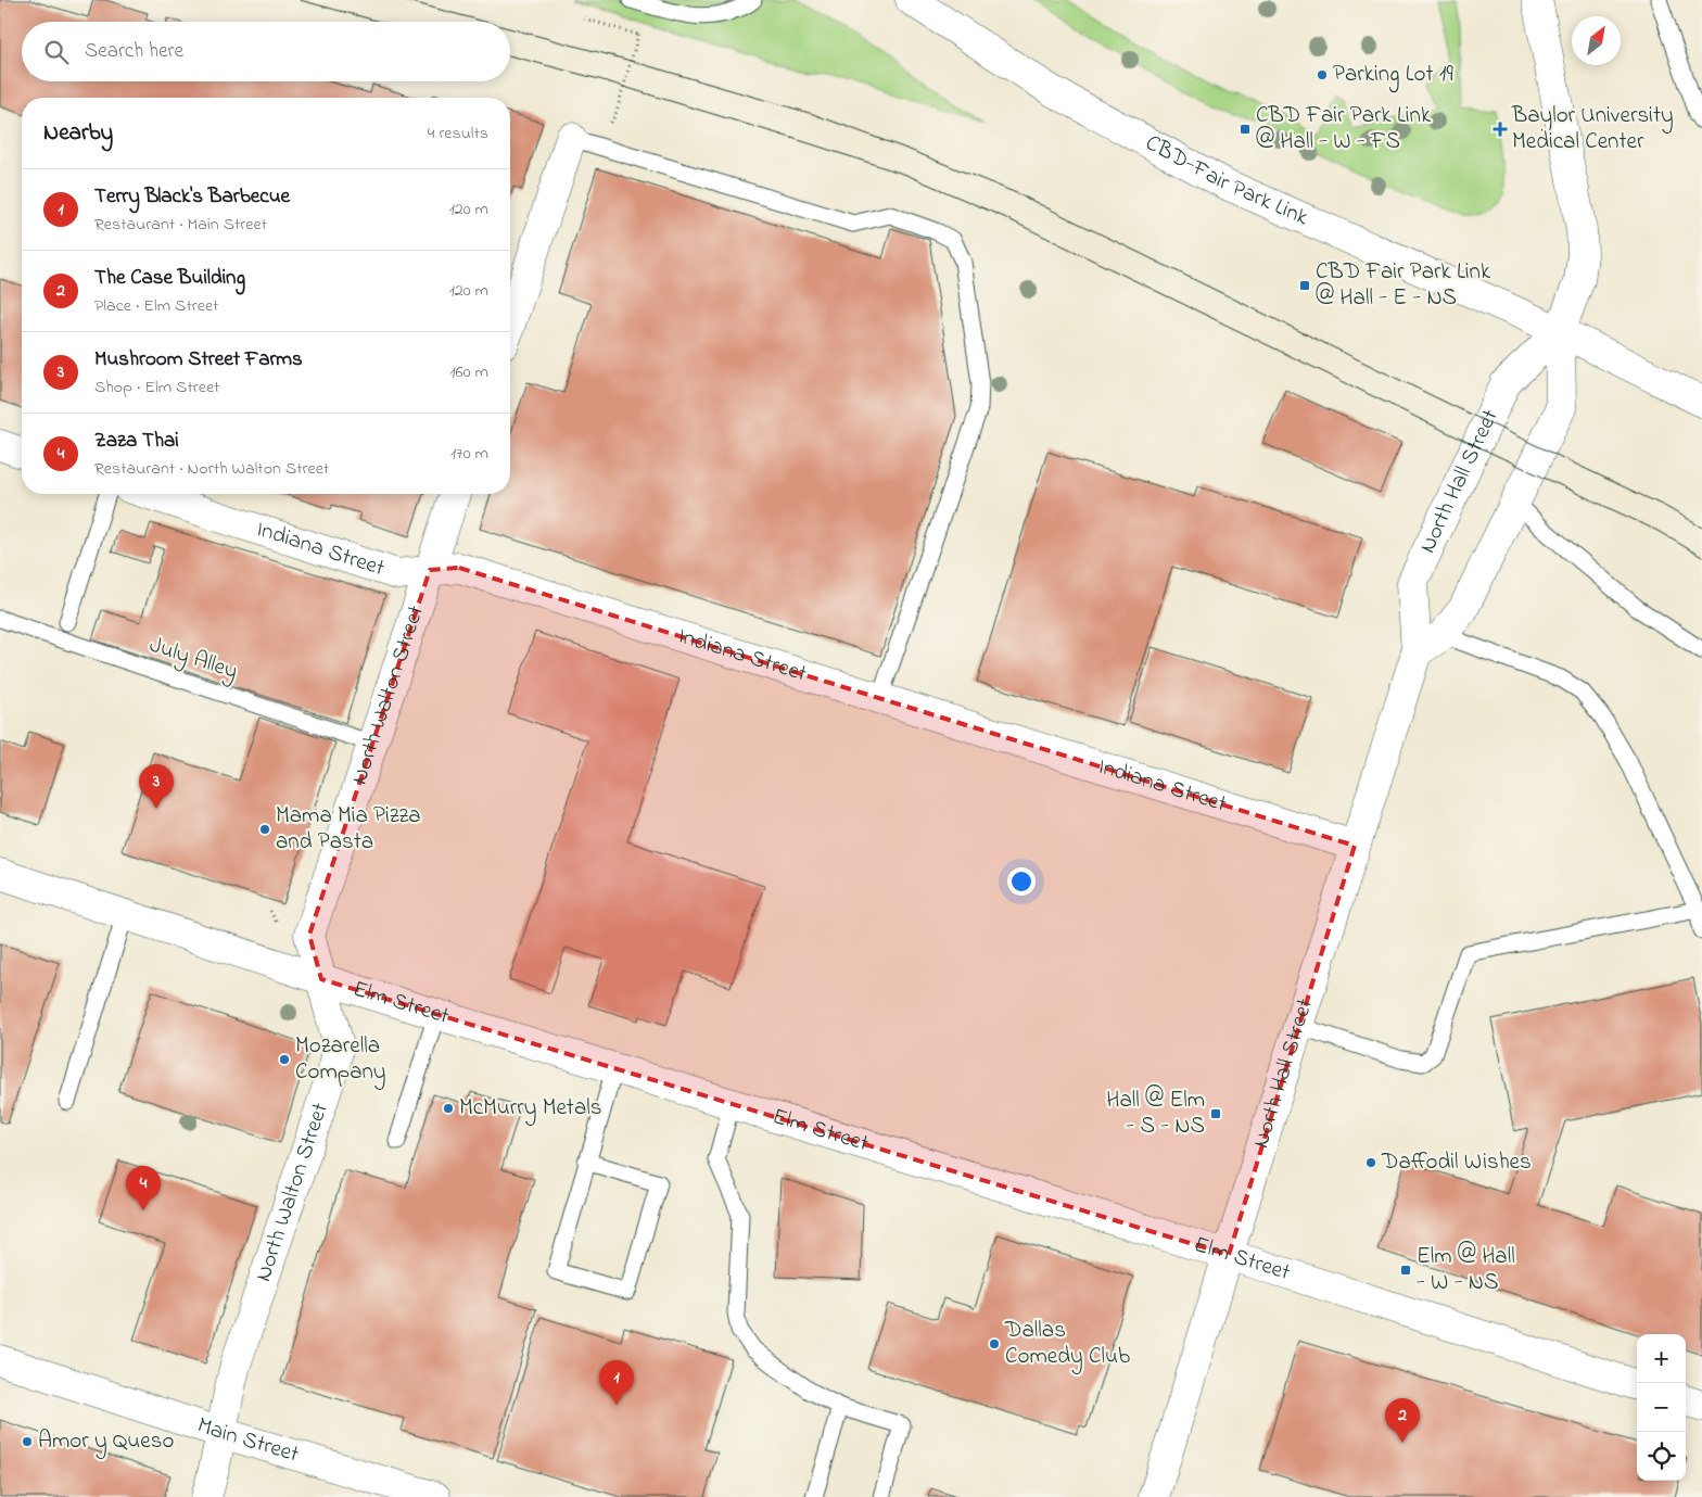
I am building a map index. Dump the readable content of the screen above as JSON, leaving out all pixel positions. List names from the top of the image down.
{
  "streets": {
    "street": [
      "CBD-Fair Park Link",
      "North Hall Street",
      "Indiana Street",
      "North Walton Street",
      "Elm Street",
      "Main Street"
    ],
    "lane": ["July Alley"]
  },
  "crossings": [
    ["CBD-Fair Park Link", "North Hall Street"],
    ["North Hall Street", "Indiana Street"],
    ["North Hall Street", "Elm Street"],
    ["Indiana Street", "North Walton Street"],
    ["July Alley", "North Walton Street"],
    ["North Walton Street", "Elm Street"],
    ["North Walton Street", "Main Street"]
  ],
  "places": {
    "other": [
      "Parking Lot 19",
      "Mama Mia Pizza and Pasta",
      "Mozarella Company",
      "McMurry Metals",
      "Daffodil Wishes",
      "Dallas Comedy Club",
      "Amor y Queso"
    ],
    "transit": [
      "CBD Fair Park Link @ Hall - W - FS",
      "CBD Fair Park Link @ Hall - E - NS",
      "Hall @ Elm - S - NS",
      "Elm @ Hall - W - NS"
    ],
    "health": ["Baylor University Medical Center"]
  },
  "north": "top right",
  "page": {
    "search": "Search here",
    "heading": ["Nearby", "4 results"],
    "list": [
      {
        "mark": "1",
        "name": "Terry Black's Barbecue",
        "note": "Restaurant · Main Street",
        "value": "120 m"
      },
      {
        "mark": "2",
        "name": "The Case Building",
        "note": "Place · Elm Street",
        "value": "120 m"
      },
      {
        "mark": "3",
        "name": "Mushroom Street Farms",
        "note": "Shop · Elm Street",
        "value": "160 m"
      },
      {
        "mark": "4",
        "name": "Zaza Thai",
        "note": "Restaurant · North Walton Street",
        "value": "170 m"
      }
    ],
    "pins": [
      "3",
      "4",
      "1",
      "2"
    ],
    "map_buttons": ["+", "−"]
  }
}
